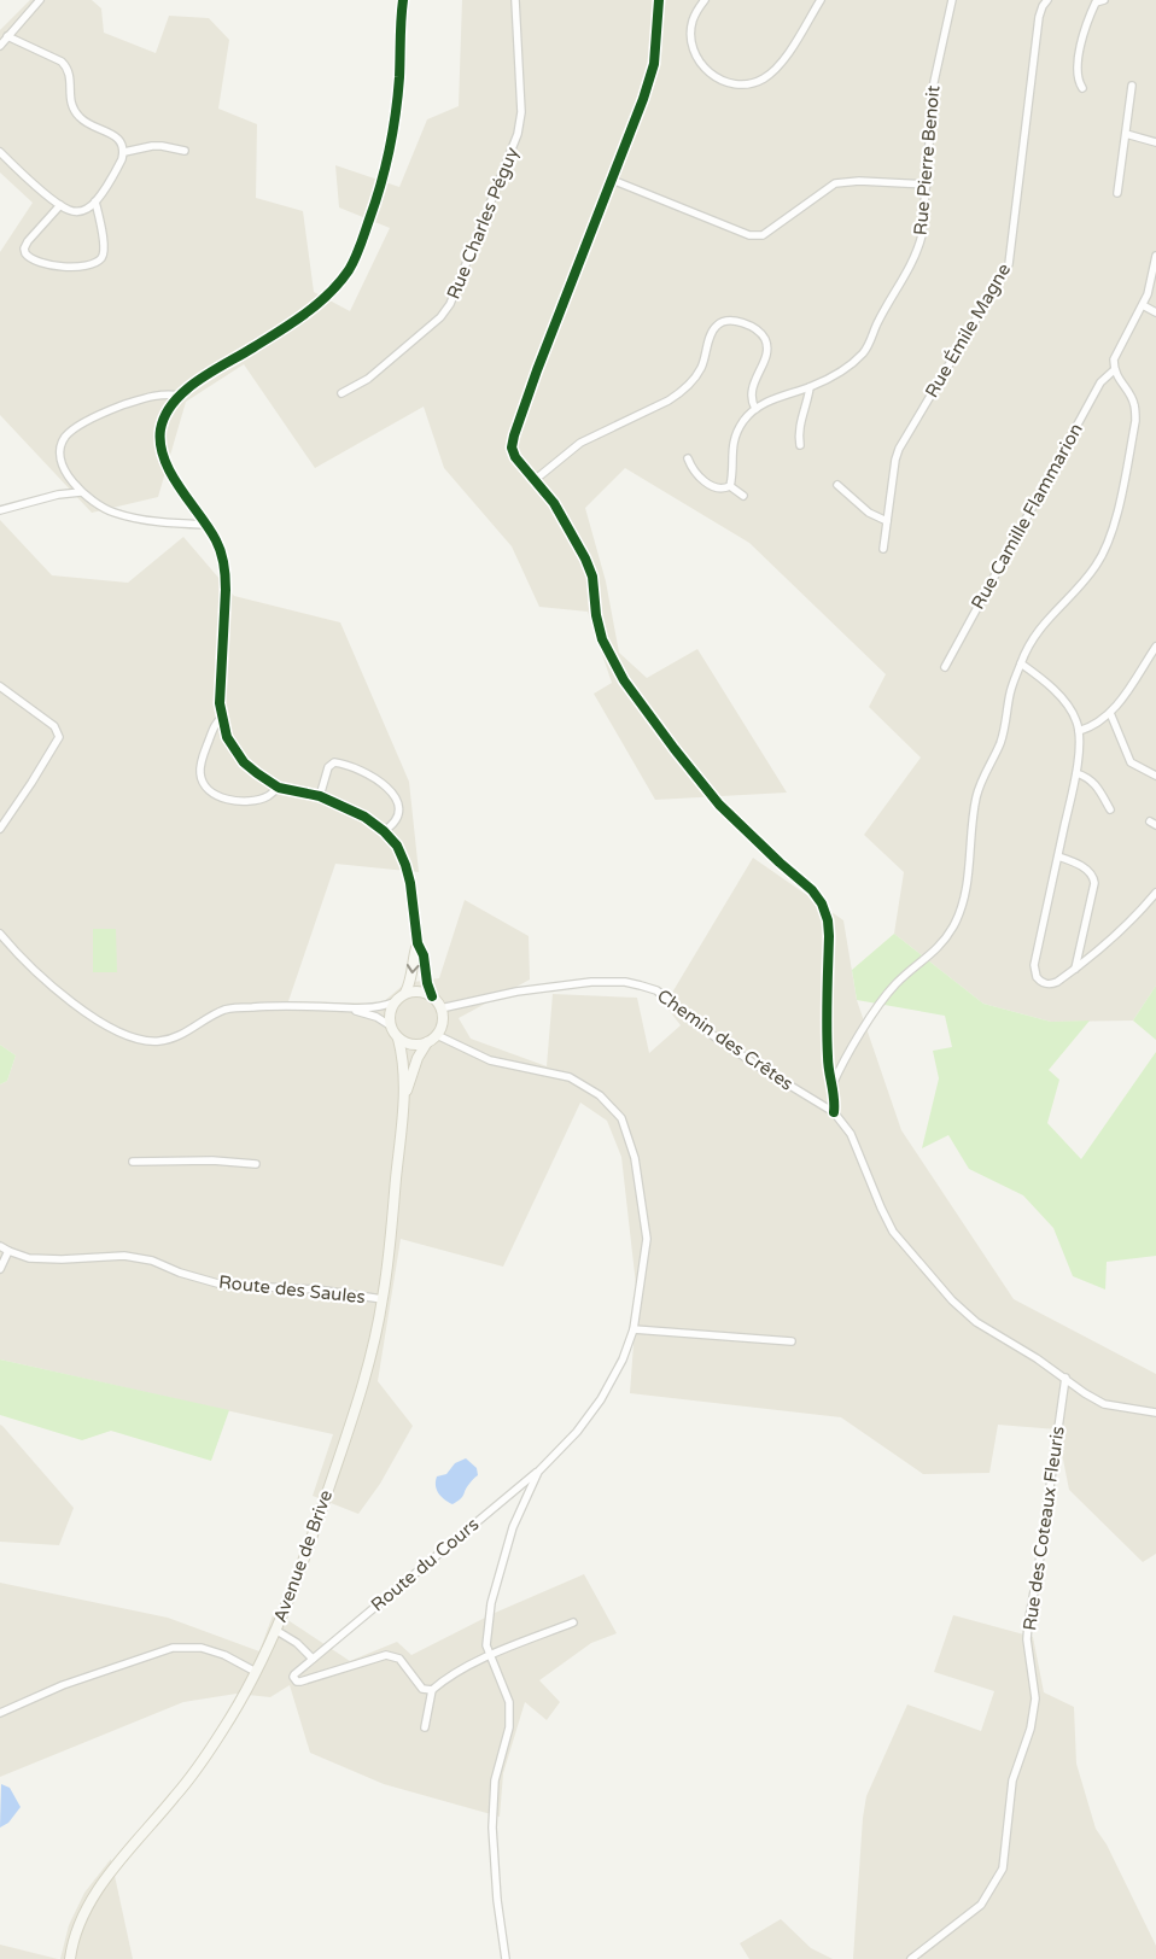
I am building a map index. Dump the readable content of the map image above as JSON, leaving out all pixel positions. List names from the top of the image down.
{
  "streets": {
    "street": [
      "Rue Pierre Benoit",
      "Rue Charles Péguy",
      "Rue Émile Magne",
      "Rue Camille Flammarion",
      "Chemin des Crêtes",
      "Route des Saules",
      "Rue des Coteaux Fleuris",
      "Avenue de Brive",
      "Route du Cours"
    ]
  },
  "crossings": [
    ["Chemin des Crêtes", "Rue des Coteaux Fleuris"],
    ["Chemin des Crêtes", "Route du Cours"],
    ["Route des Saules", "Avenue de Brive"]
  ]
}
